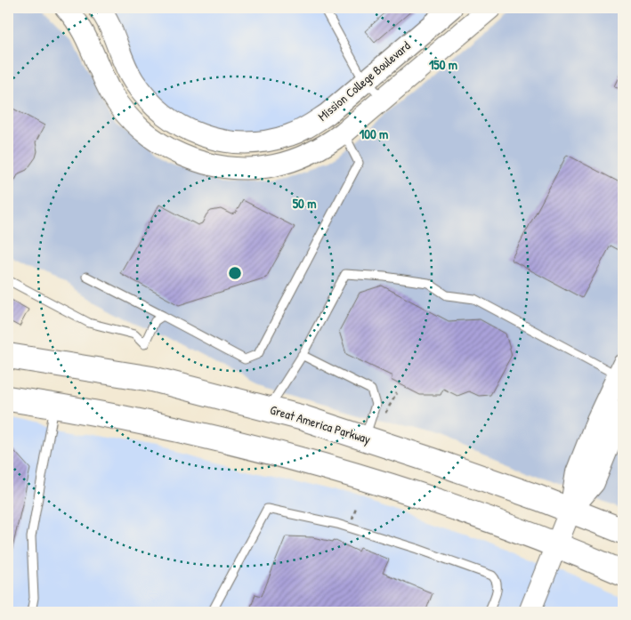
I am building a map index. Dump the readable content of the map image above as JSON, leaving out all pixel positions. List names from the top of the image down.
{
  "streets": {
    "main road": ["Great America Parkway"],
    "street": ["Mission College Boulevard"]
  },
  "rings": ["150 m", "100 m", "50 m"]
}
